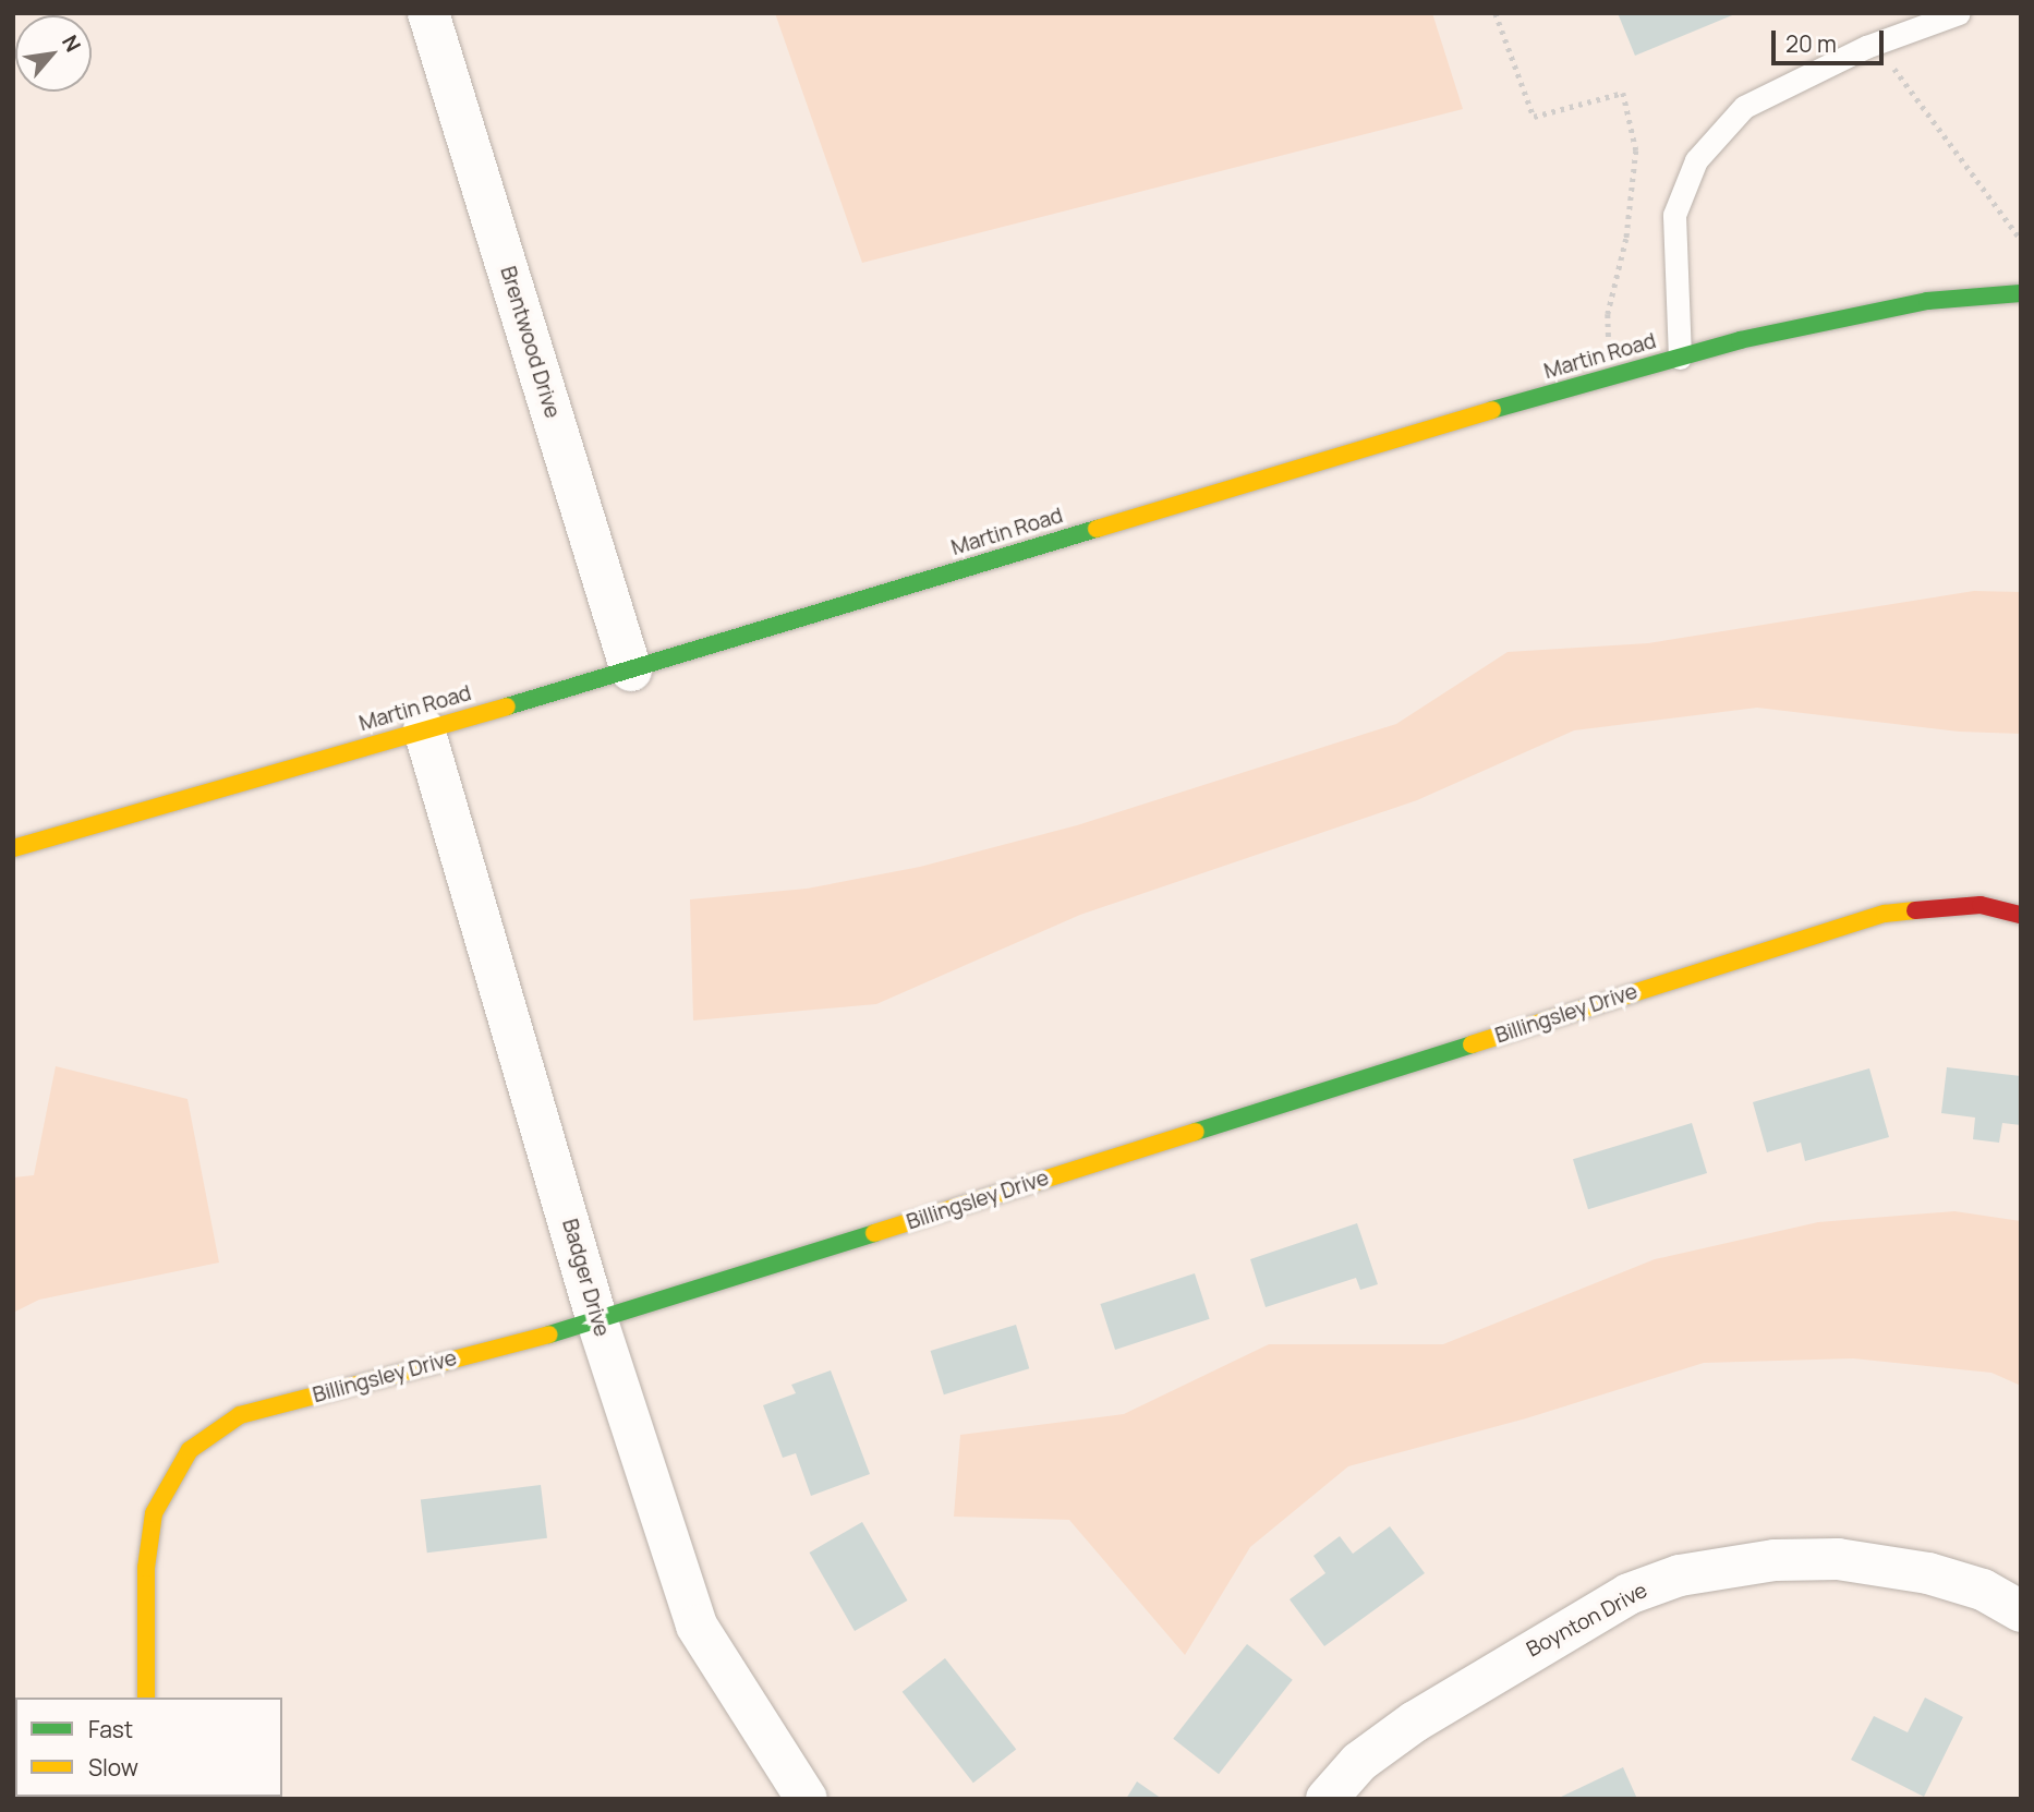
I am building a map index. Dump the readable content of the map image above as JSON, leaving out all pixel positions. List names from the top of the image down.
{
  "streets": {
    "street": [
      "Brentwood Drive",
      "Martin Road",
      "Billingsley Drive",
      "Badger Drive",
      "Boynton Drive"
    ]
  },
  "crossings": [
    ["Brentwood Drive", "Martin Road"],
    ["Martin Road", "Badger Drive"],
    ["Billingsley Drive", "Badger Drive"]
  ],
  "legend": ["Fast", "Slow"],
  "scale_bar": "20 m",
  "north": "top right"
}
